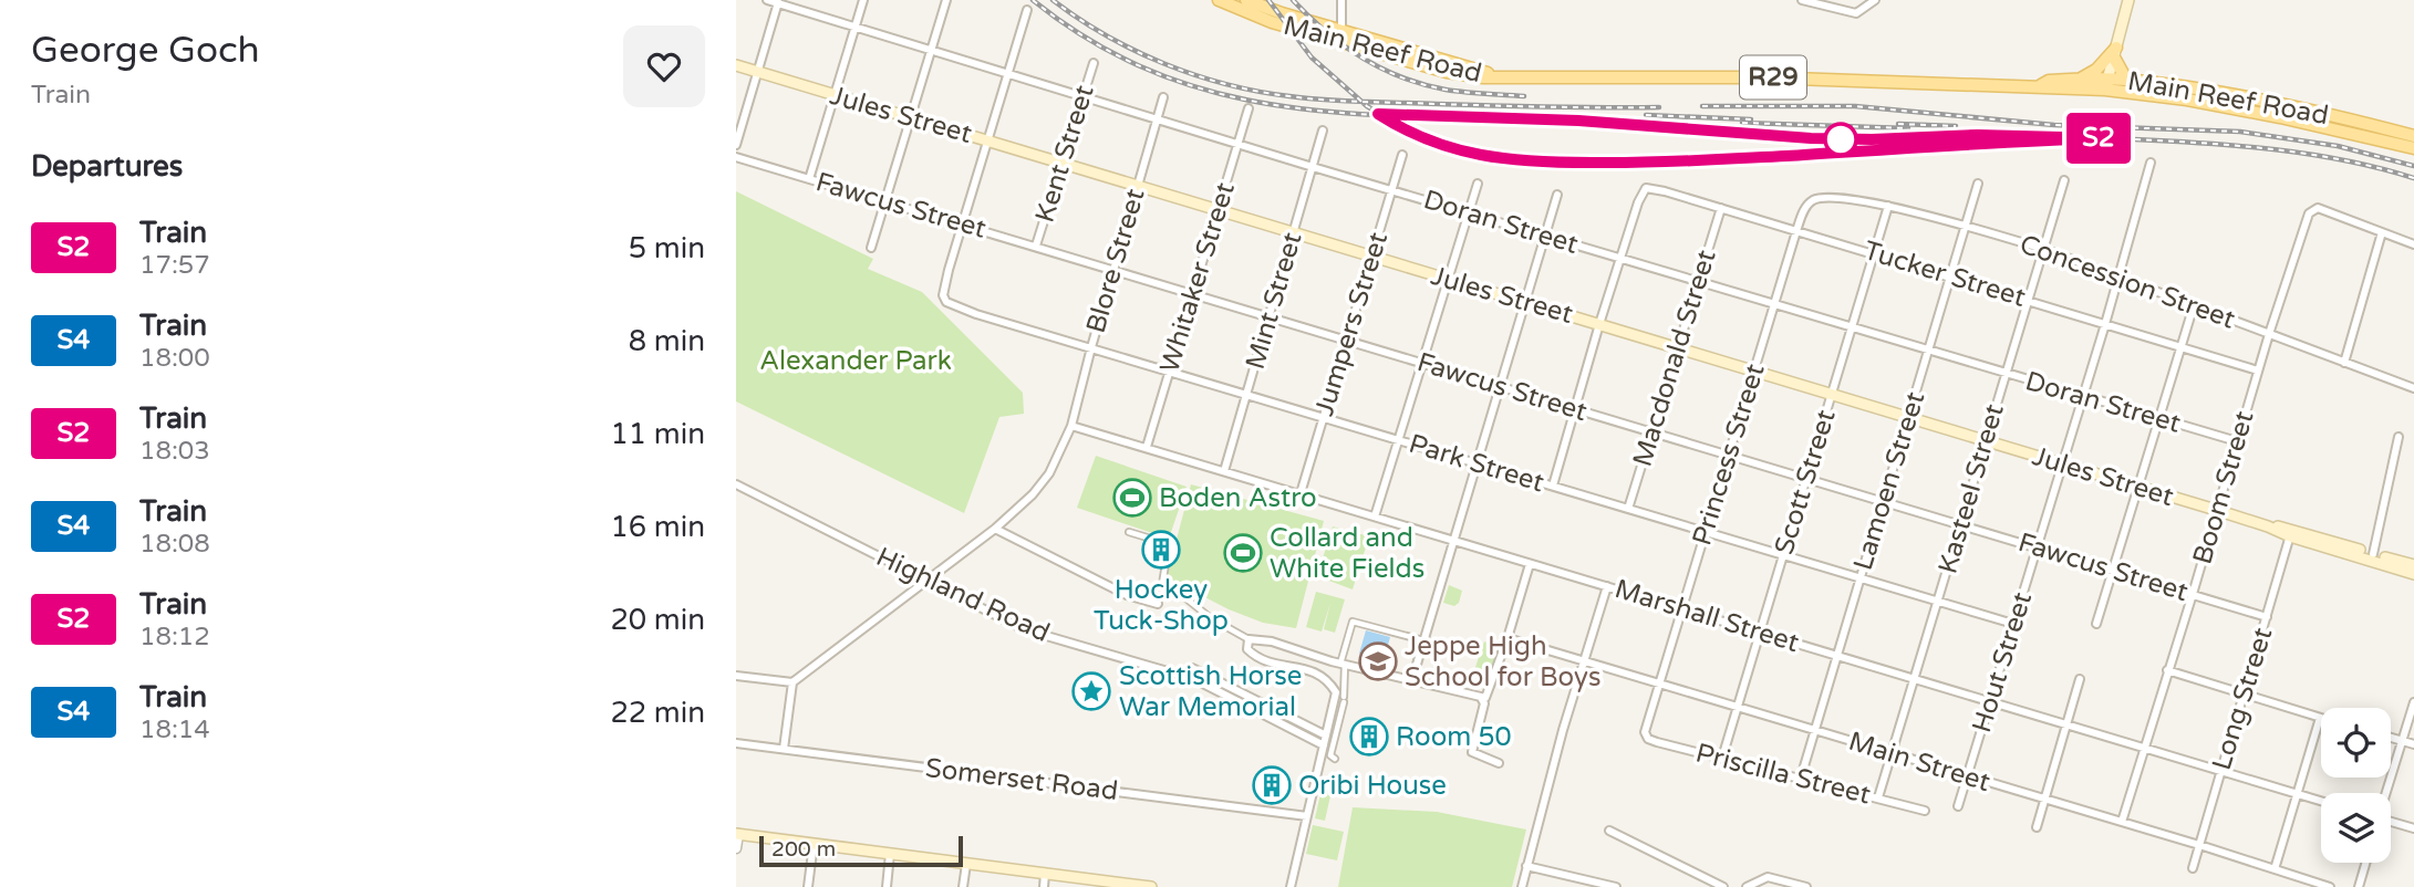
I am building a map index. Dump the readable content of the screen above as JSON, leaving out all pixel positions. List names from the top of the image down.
{
  "streets": {
    "main road": ["Main Reef Road", "R29", "Jules Street"],
    "street": [
      "Kent Street",
      "Fawcus Street",
      "Doran Street",
      "Blore Street",
      "Tucker Street",
      "Whitaker Street",
      "Concession Street",
      "Mint Street",
      "Jumpers Street",
      "Macdonald Street",
      "Princess Street",
      "Park Street",
      "Lamoen Street",
      "Scott Street",
      "Boom Street",
      "Kasteel Street",
      "Highland Road",
      "Marshall Street",
      "Hout Street",
      "Long Street",
      "Main Street",
      "Priscilla Street",
      "Somerset Road"
    ]
  },
  "crossings": [
    ["Jules Street", "Kent Street"],
    ["Jules Street", "Blore Street"],
    ["Jules Street", "Whitaker Street"],
    ["Jules Street", "Mint Street"],
    ["Jules Street", "Jumpers Street"],
    ["Jules Street", "Macdonald Street"],
    ["Jules Street", "Princess Street"],
    ["Jules Street", "Lamoen Street"],
    ["Jules Street", "Scott Street"],
    ["Jules Street", "Boom Street"],
    ["Jules Street", "Kasteel Street"],
    ["Jules Street", "Hout Street"],
    ["Jules Street", "Long Street"],
    ["Kent Street", "Fawcus Street"],
    ["Kent Street", "Doran Street"],
    ["Fawcus Street", "Blore Street"],
    ["Fawcus Street", "Whitaker Street"],
    ["Fawcus Street", "Mint Street"],
    ["Fawcus Street", "Jumpers Street"],
    ["Fawcus Street", "Macdonald Street"],
    ["Fawcus Street", "Princess Street"],
    ["Fawcus Street", "Park Street"],
    ["Fawcus Street", "Lamoen Street"],
    ["Fawcus Street", "Scott Street"],
    ["Fawcus Street", "Boom Street"],
    ["Fawcus Street", "Kasteel Street"],
    ["Fawcus Street", "Hout Street"],
    ["Fawcus Street", "Long Street"],
    ["Doran Street", "Blore Street"],
    ["Doran Street", "Tucker Street"],
    ["Doran Street", "Whitaker Street"],
    ["Doran Street", "Mint Street"],
    ["Doran Street", "Jumpers Street"],
    ["Doran Street", "Macdonald Street"],
    ["Doran Street", "Princess Street"],
    ["Doran Street", "Lamoen Street"],
    ["Doran Street", "Scott Street"],
    ["Doran Street", "Boom Street"],
    ["Doran Street", "Kasteel Street"],
    ["Doran Street", "Hout Street"],
    ["Blore Street", "Park Street"],
    ["Blore Street", "Highland Road"],
    ["Blore Street", "Marshall Street"],
    ["Tucker Street", "Macdonald Street"],
    ["Tucker Street", "Princess Street"],
    ["Tucker Street", "Lamoen Street"],
    ["Tucker Street", "Scott Street"],
    ["Tucker Street", "Boom Street"],
    ["Tucker Street", "Kasteel Street"],
    ["Tucker Street", "Hout Street"],
    ["Whitaker Street", "Park Street"],
    ["Whitaker Street", "Marshall Street"],
    ["Concession Street", "Princess Street"],
    ["Concession Street", "Lamoen Street"],
    ["Concession Street", "Scott Street"],
    ["Concession Street", "Boom Street"],
    ["Concession Street", "Kasteel Street"],
    ["Concession Street", "Hout Street"],
    ["Mint Street", "Park Street"],
    ["Mint Street", "Marshall Street"],
    ["Jumpers Street", "Park Street"],
    ["Jumpers Street", "Marshall Street"],
    ["Macdonald Street", "Park Street"],
    ["Princess Street", "Park Street"],
    ["Princess Street", "Marshall Street"],
    ["Princess Street", "Main Street"],
    ["Princess Street", "Priscilla Street"],
    ["Park Street", "Lamoen Street"],
    ["Park Street", "Scott Street"],
    ["Park Street", "Kasteel Street"],
    ["Park Street", "Hout Street"],
    ["Lamoen Street", "Marshall Street"],
    ["Lamoen Street", "Main Street"],
    ["Lamoen Street", "Priscilla Street"],
    ["Scott Street", "Marshall Street"],
    ["Scott Street", "Main Street"],
    ["Scott Street", "Priscilla Street"],
    ["Boom Street", "Marshall Street"],
    ["Boom Street", "Main Street"],
    ["Kasteel Street", "Marshall Street"],
    ["Kasteel Street", "Main Street"],
    ["Kasteel Street", "Priscilla Street"],
    ["Marshall Street", "Hout Street"],
    ["Marshall Street", "Long Street"],
    ["Hout Street", "Main Street"],
    ["Long Street", "Main Street"]
  ],
  "parks": ["Alexander Park"],
  "places": {
    "sports": ["Boden Astro", "Collard and White Fields"],
    "building": ["Hockey Tuck-Shop", "Room 50", "Oribi House"],
    "school or university": ["Jeppe High School for Boys"],
    "place": ["Scottish Horse War Memorial"]
  },
  "scale_bar": "200 m",
  "page": {
    "heading": [
      ["George Goch", "Train"],
      "Departures"
    ],
    "on_map": "S2",
    "list": [
      {
        "mark": "S2",
        "name": "Train",
        "note": "17:57",
        "value": "5 min"
      },
      {
        "mark": "S4",
        "name": "Train",
        "note": "18:00",
        "value": "8 min"
      },
      {
        "mark": "S2",
        "name": "Train",
        "note": "18:03",
        "value": "11 min"
      },
      {
        "mark": "S4",
        "name": "Train",
        "note": "18:08",
        "value": "16 min"
      },
      {
        "mark": "S2",
        "name": "Train",
        "note": "18:12",
        "value": "20 min"
      },
      {
        "mark": "S4",
        "name": "Train",
        "note": "18:14",
        "value": "22 min"
      }
    ],
    "scale": "200 m"
  }
}
